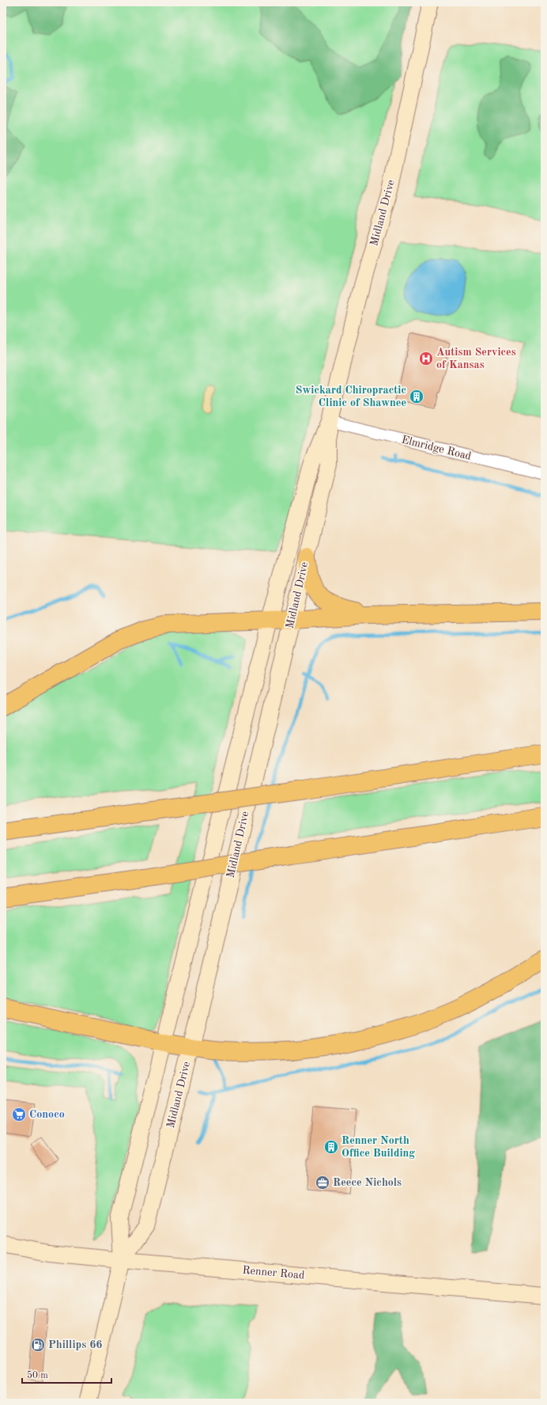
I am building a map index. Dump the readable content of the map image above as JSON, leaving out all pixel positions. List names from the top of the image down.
{
  "streets": {
    "main road": ["Midland Drive", "Renner Road"],
    "street": ["Elmridge Road"]
  },
  "crossings": [
    ["Midland Drive", "Elmridge Road"],
    ["Midland Drive", "Renner Road"]
  ],
  "places": {
    "hospital": ["Autism Services of Kansas"],
    "building": ["Swickard Chiropractic Clinic of Shawnee", "Renner North Office Building"],
    "supermarket": ["Conoco"],
    "office": ["Reece Nichols"],
    "fuel station": ["Phillips 66"]
  },
  "scale_bar": "50 m"
}
